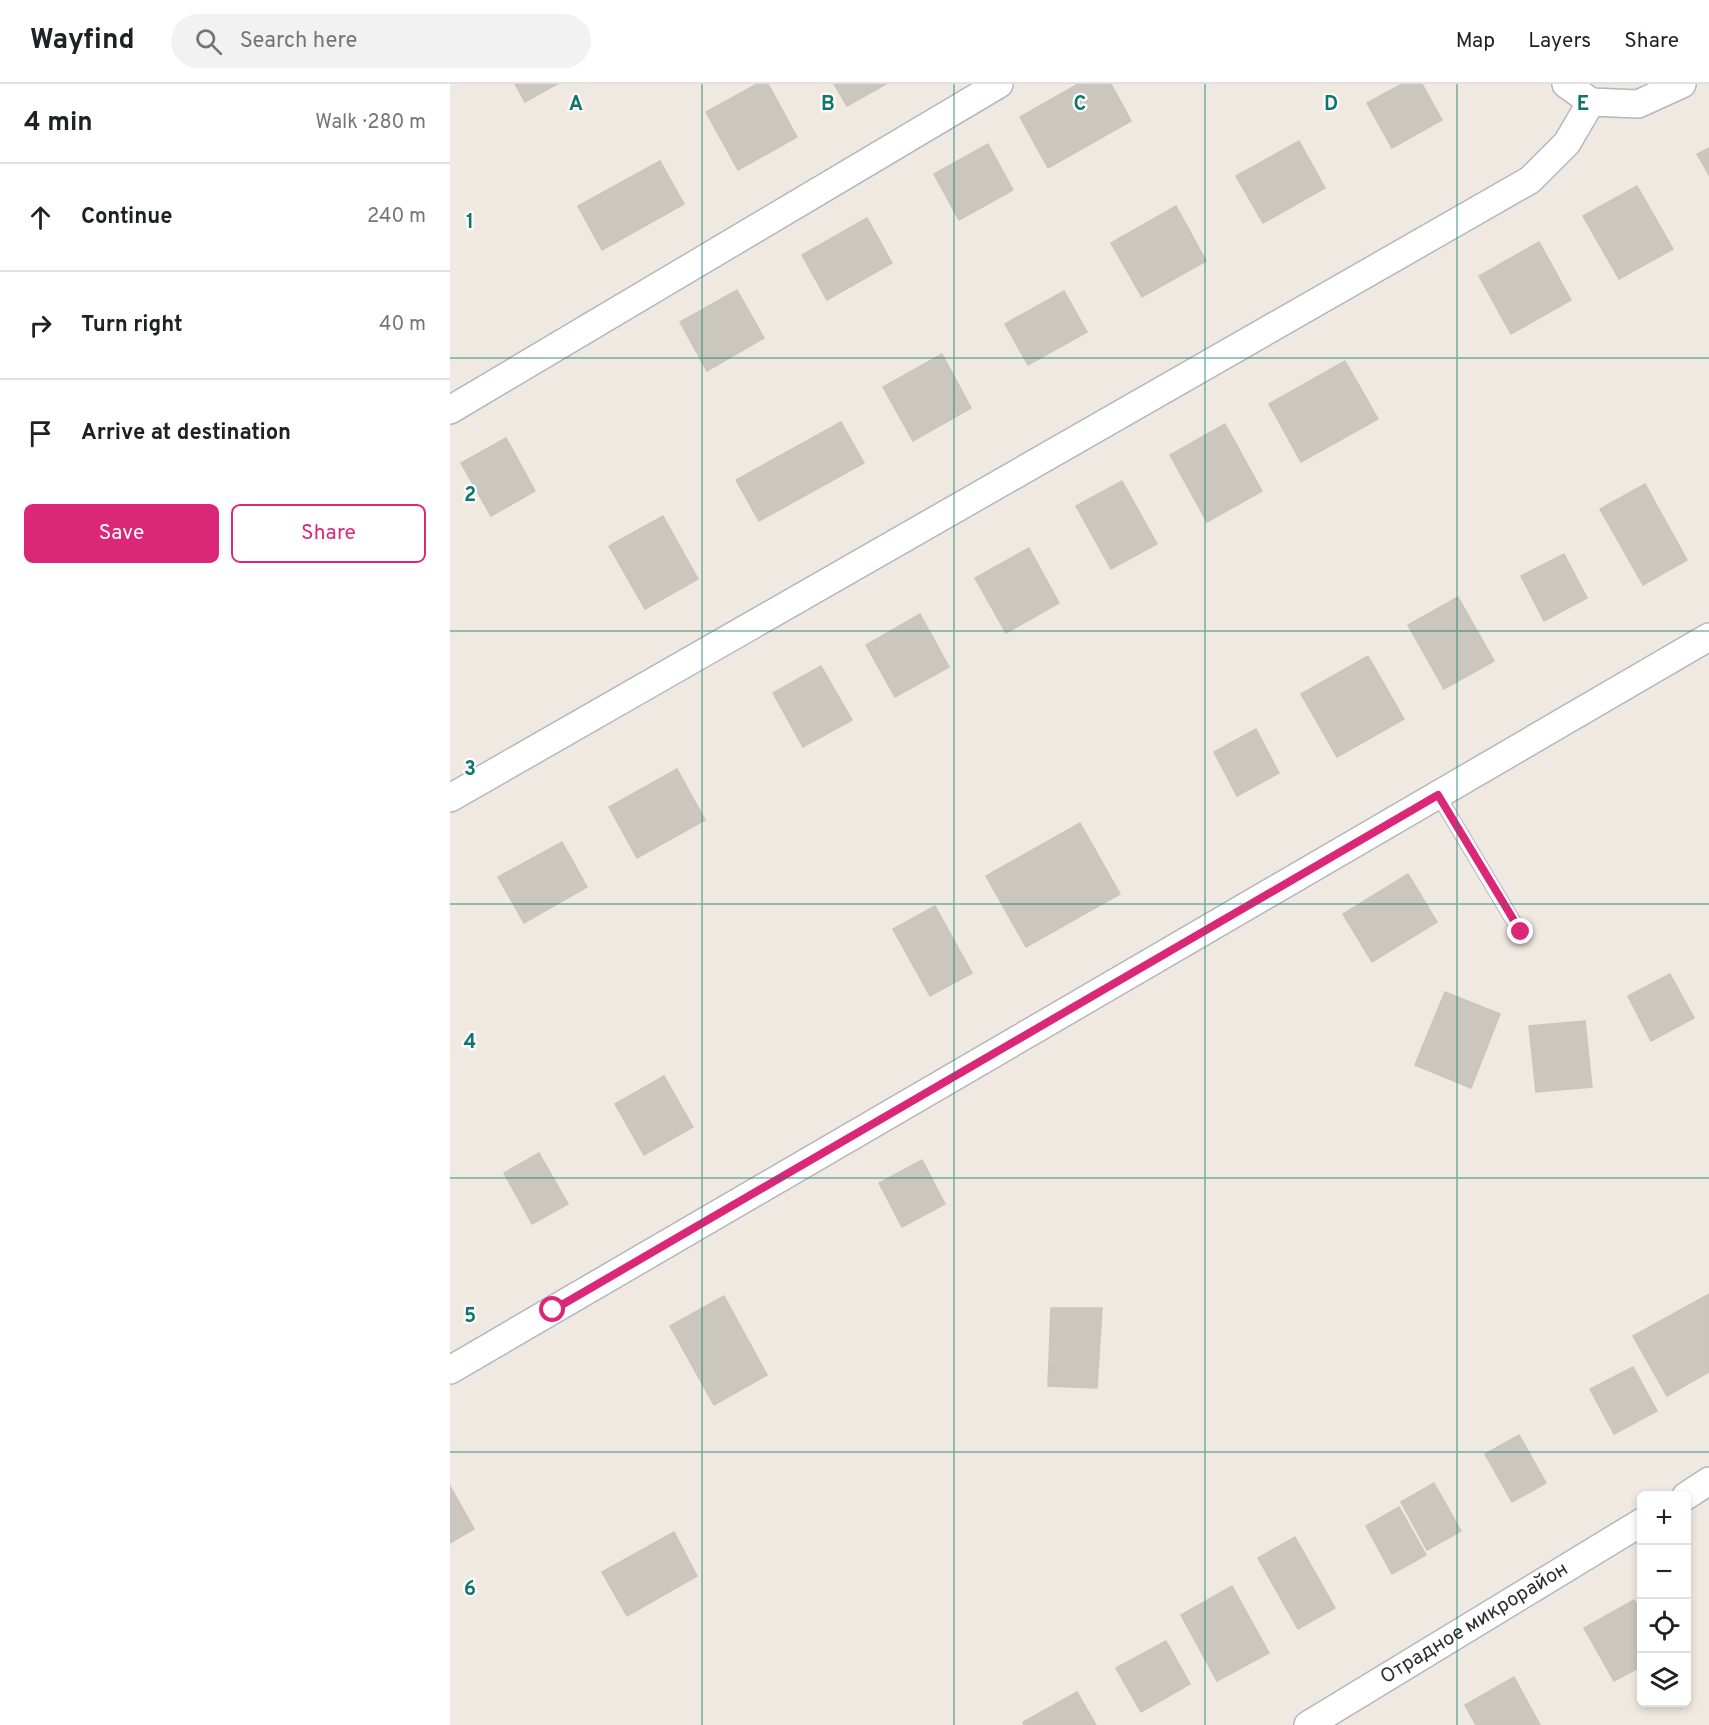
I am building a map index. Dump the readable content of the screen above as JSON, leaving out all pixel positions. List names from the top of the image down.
{
  "streets": {
    "street": ["Отрадное микрорайон"]
  },
  "page": {
    "header": "Wayfind",
    "search": "Search here",
    "nav": ["Map", "Layers", "Share"],
    "heading": ["4 min", "Walk · 280 m"],
    "list": [
      ["Continue", "240 m"],
      ["Turn right", "40 m"],
      "Arrive at destination"
    ],
    "buttons": ["Save", "Share"],
    "map_buttons": ["+", "−"]
  },
  "grid": {
    "columns": [
      "A",
      "B",
      "C",
      "D",
      "E"
    ],
    "rows": [
      "1",
      "2",
      "3",
      "4",
      "5",
      "6"
    ]
  }
}
